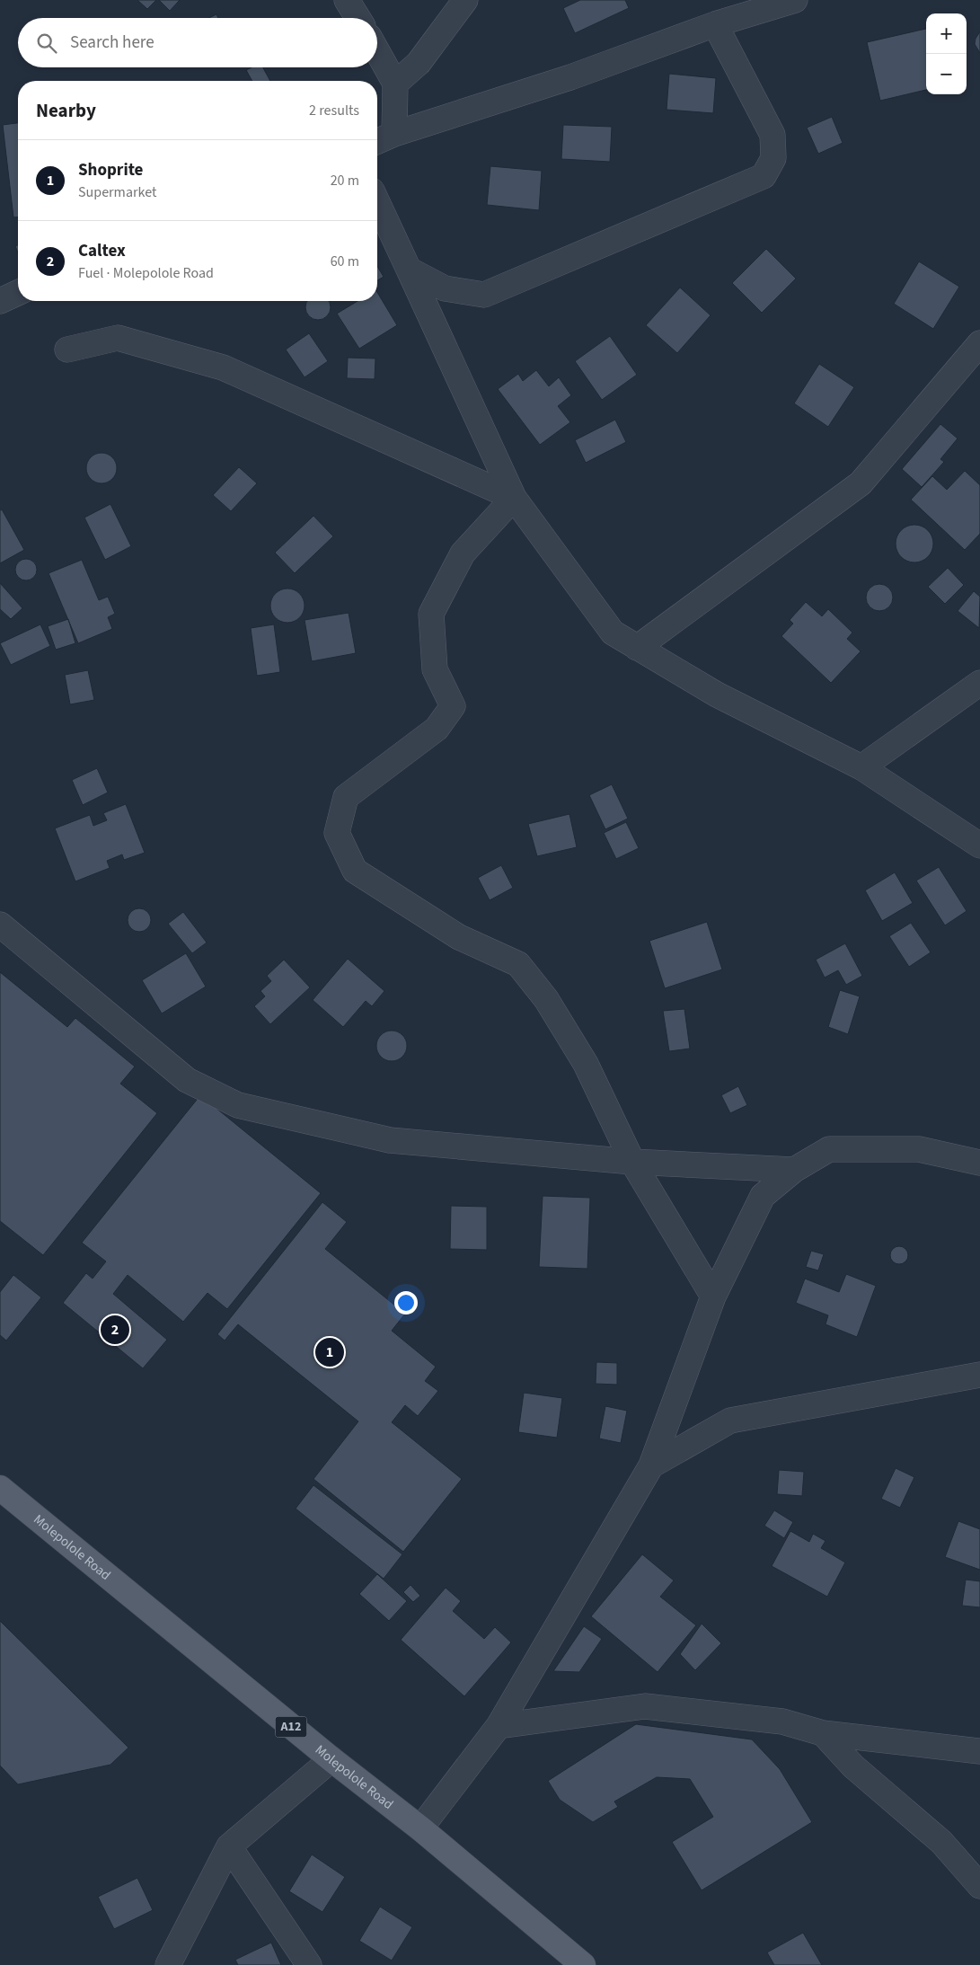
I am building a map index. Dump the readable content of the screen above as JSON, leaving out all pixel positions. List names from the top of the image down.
{
  "streets": {
    "main road": ["Molepolole Road", "A12"]
  },
  "page": {
    "map_buttons": ["+", "−"],
    "search": "Search here",
    "heading": ["Nearby", "2 results"],
    "list": [
      {
        "mark": "1",
        "name": "Shoprite",
        "note": "Supermarket",
        "value": "20 m"
      },
      {
        "mark": "2",
        "name": "Caltex",
        "note": "Fuel · Molepolole Road",
        "value": "60 m"
      }
    ],
    "pins": ["2", "1"]
  }
}
